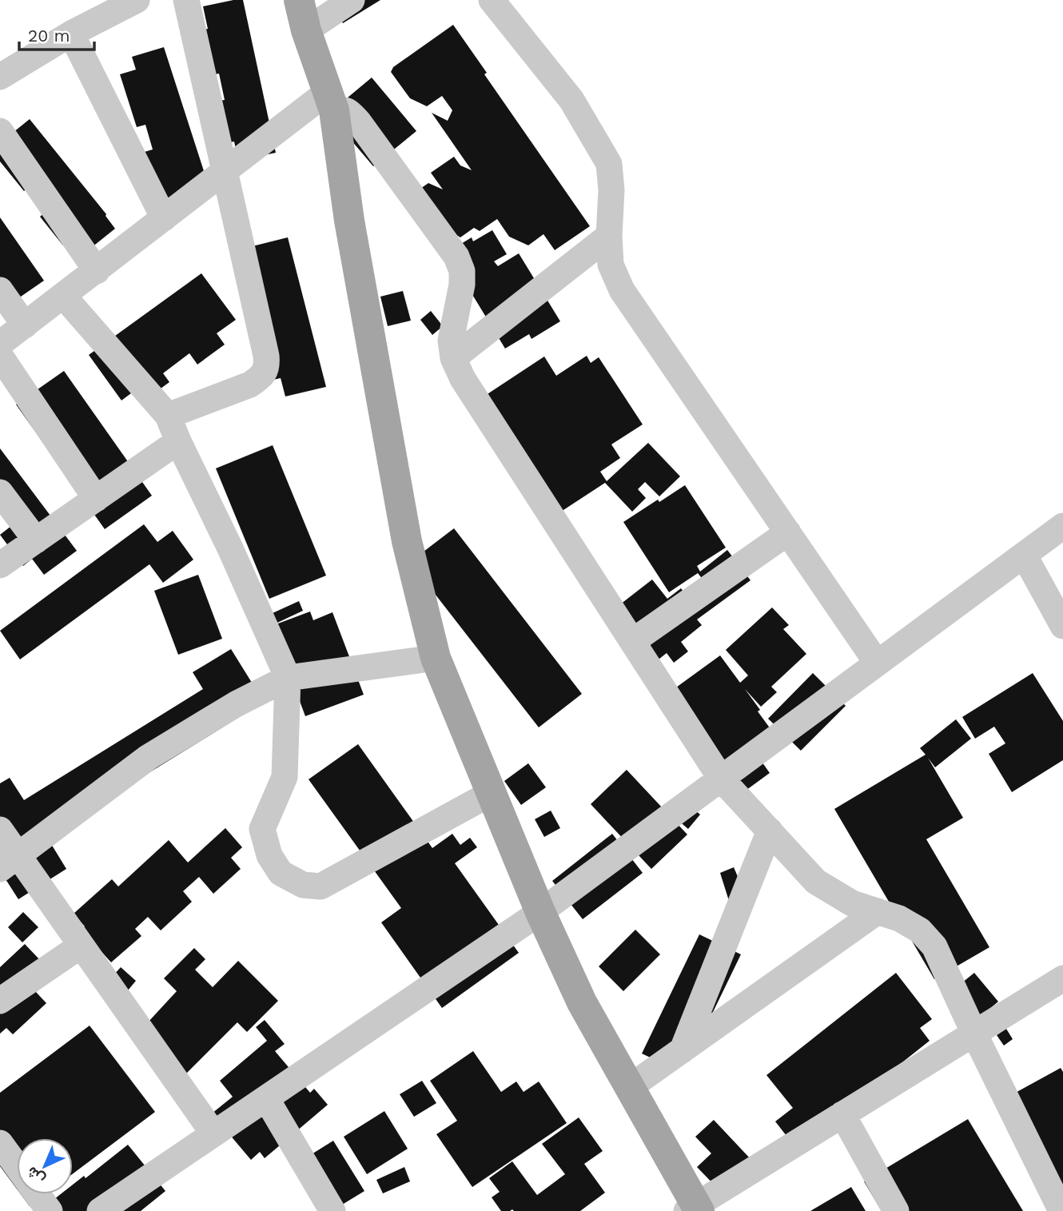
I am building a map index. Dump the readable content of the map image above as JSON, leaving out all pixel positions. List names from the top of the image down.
{
  "scale_bar": "20 m",
  "north": "bottom left"
}
